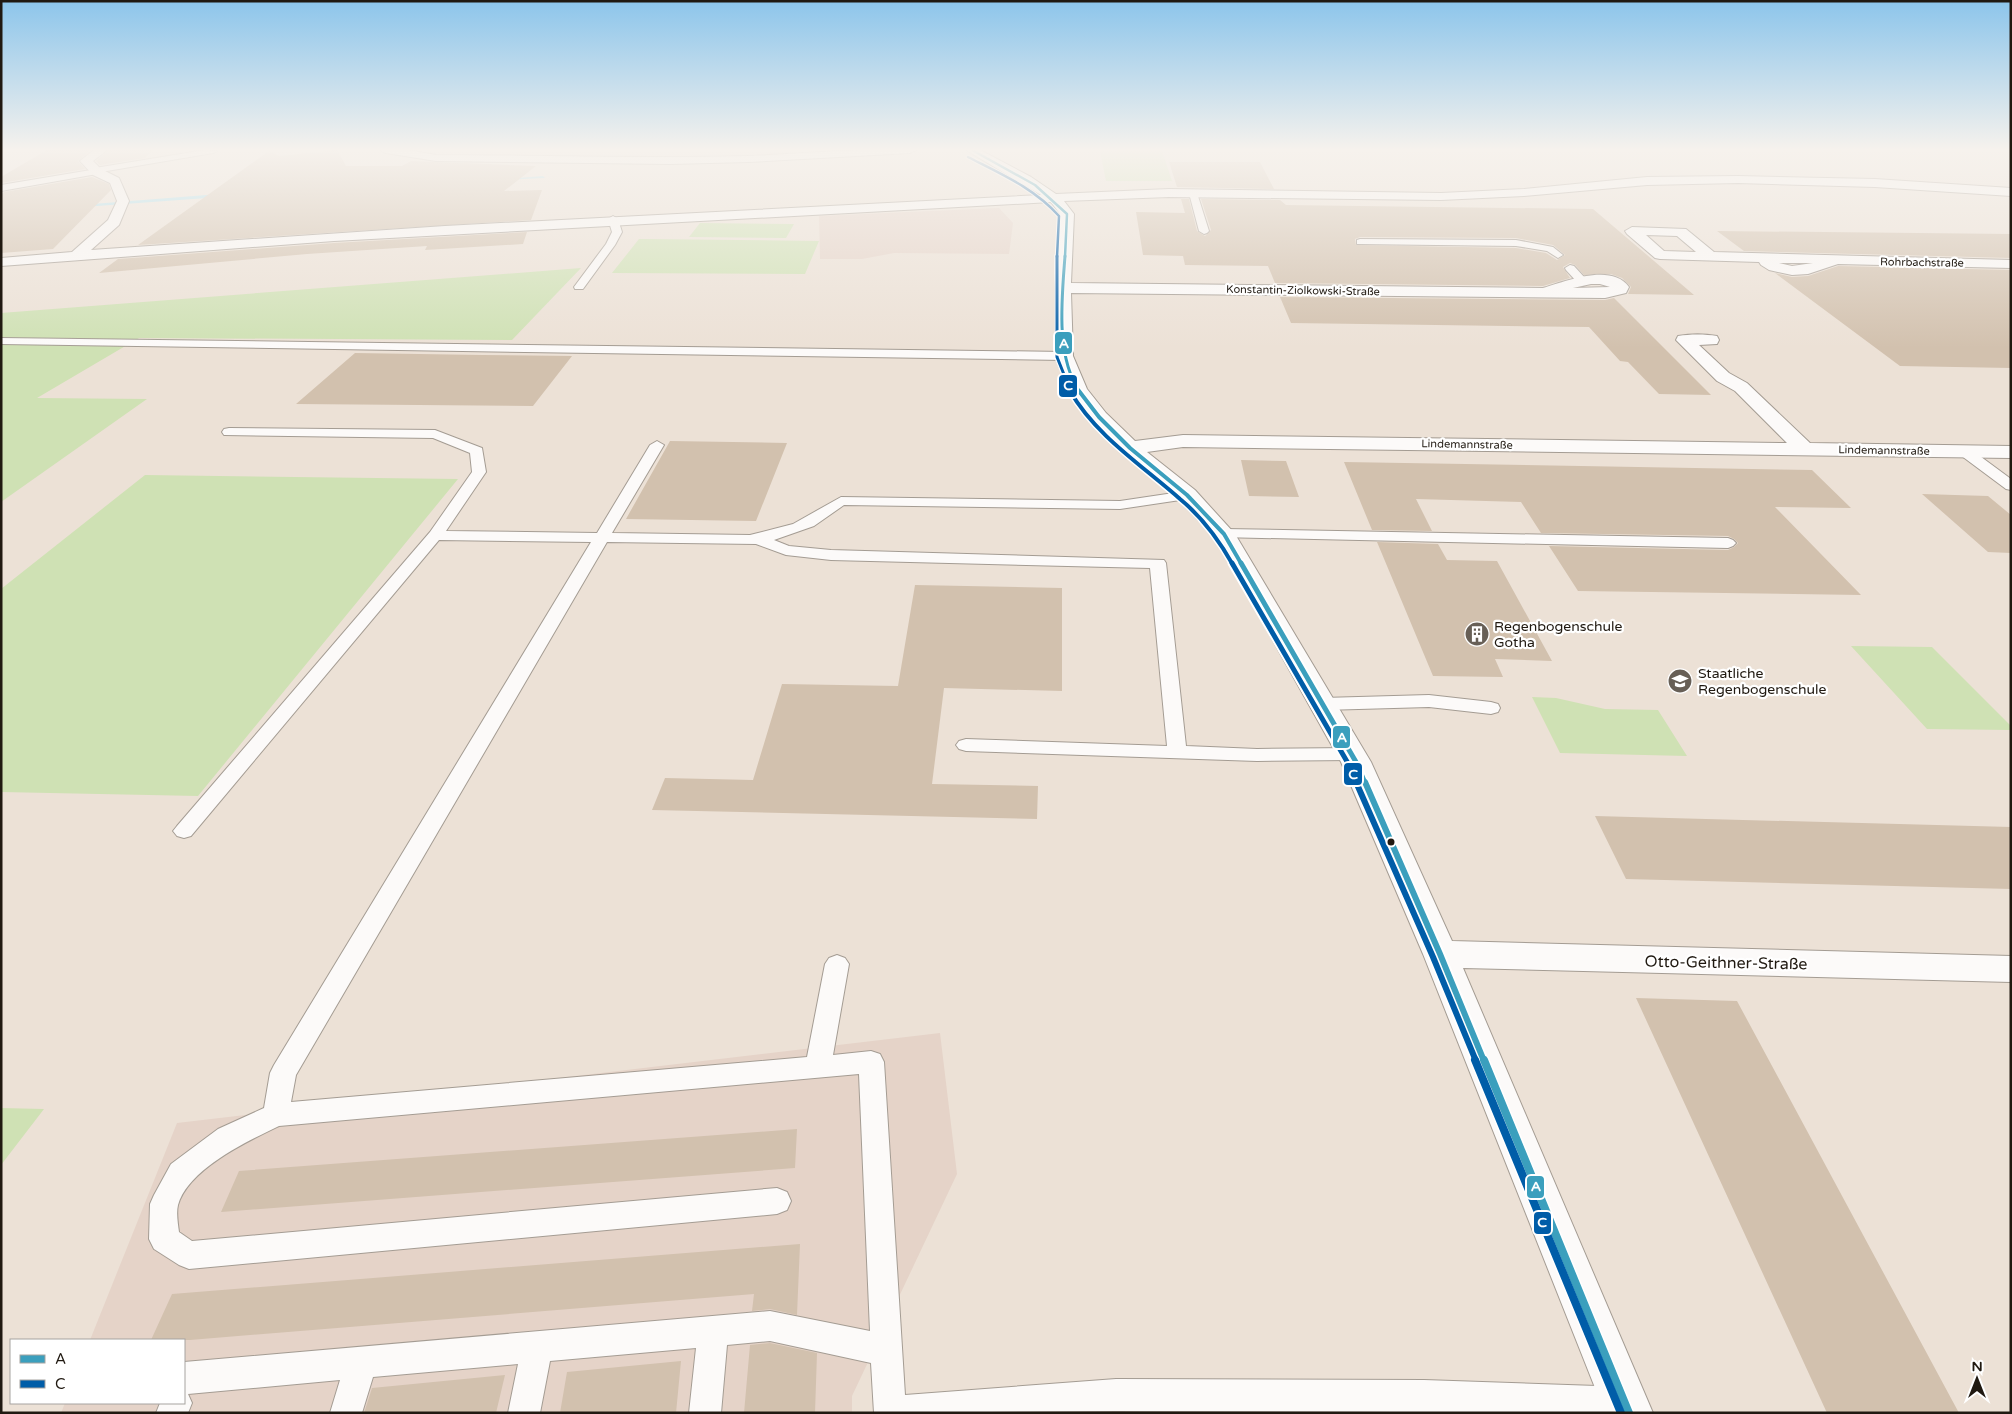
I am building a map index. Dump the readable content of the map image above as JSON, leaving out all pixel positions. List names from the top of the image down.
{
  "streets": {
    "street": [
      "Rohrbachstraße",
      "Konstantin-Ziolkowski-Straße",
      "Lindemannstraße",
      "Otto-Geithner-Straße"
    ]
  },
  "places": {
    "building": ["Regenbogenschule Gotha"],
    "school or university": ["Staatliche Regenbogenschule"]
  },
  "lines": ["transit line A", "transit line C"],
  "legend": ["A", "C"],
  "north": "top"
}
